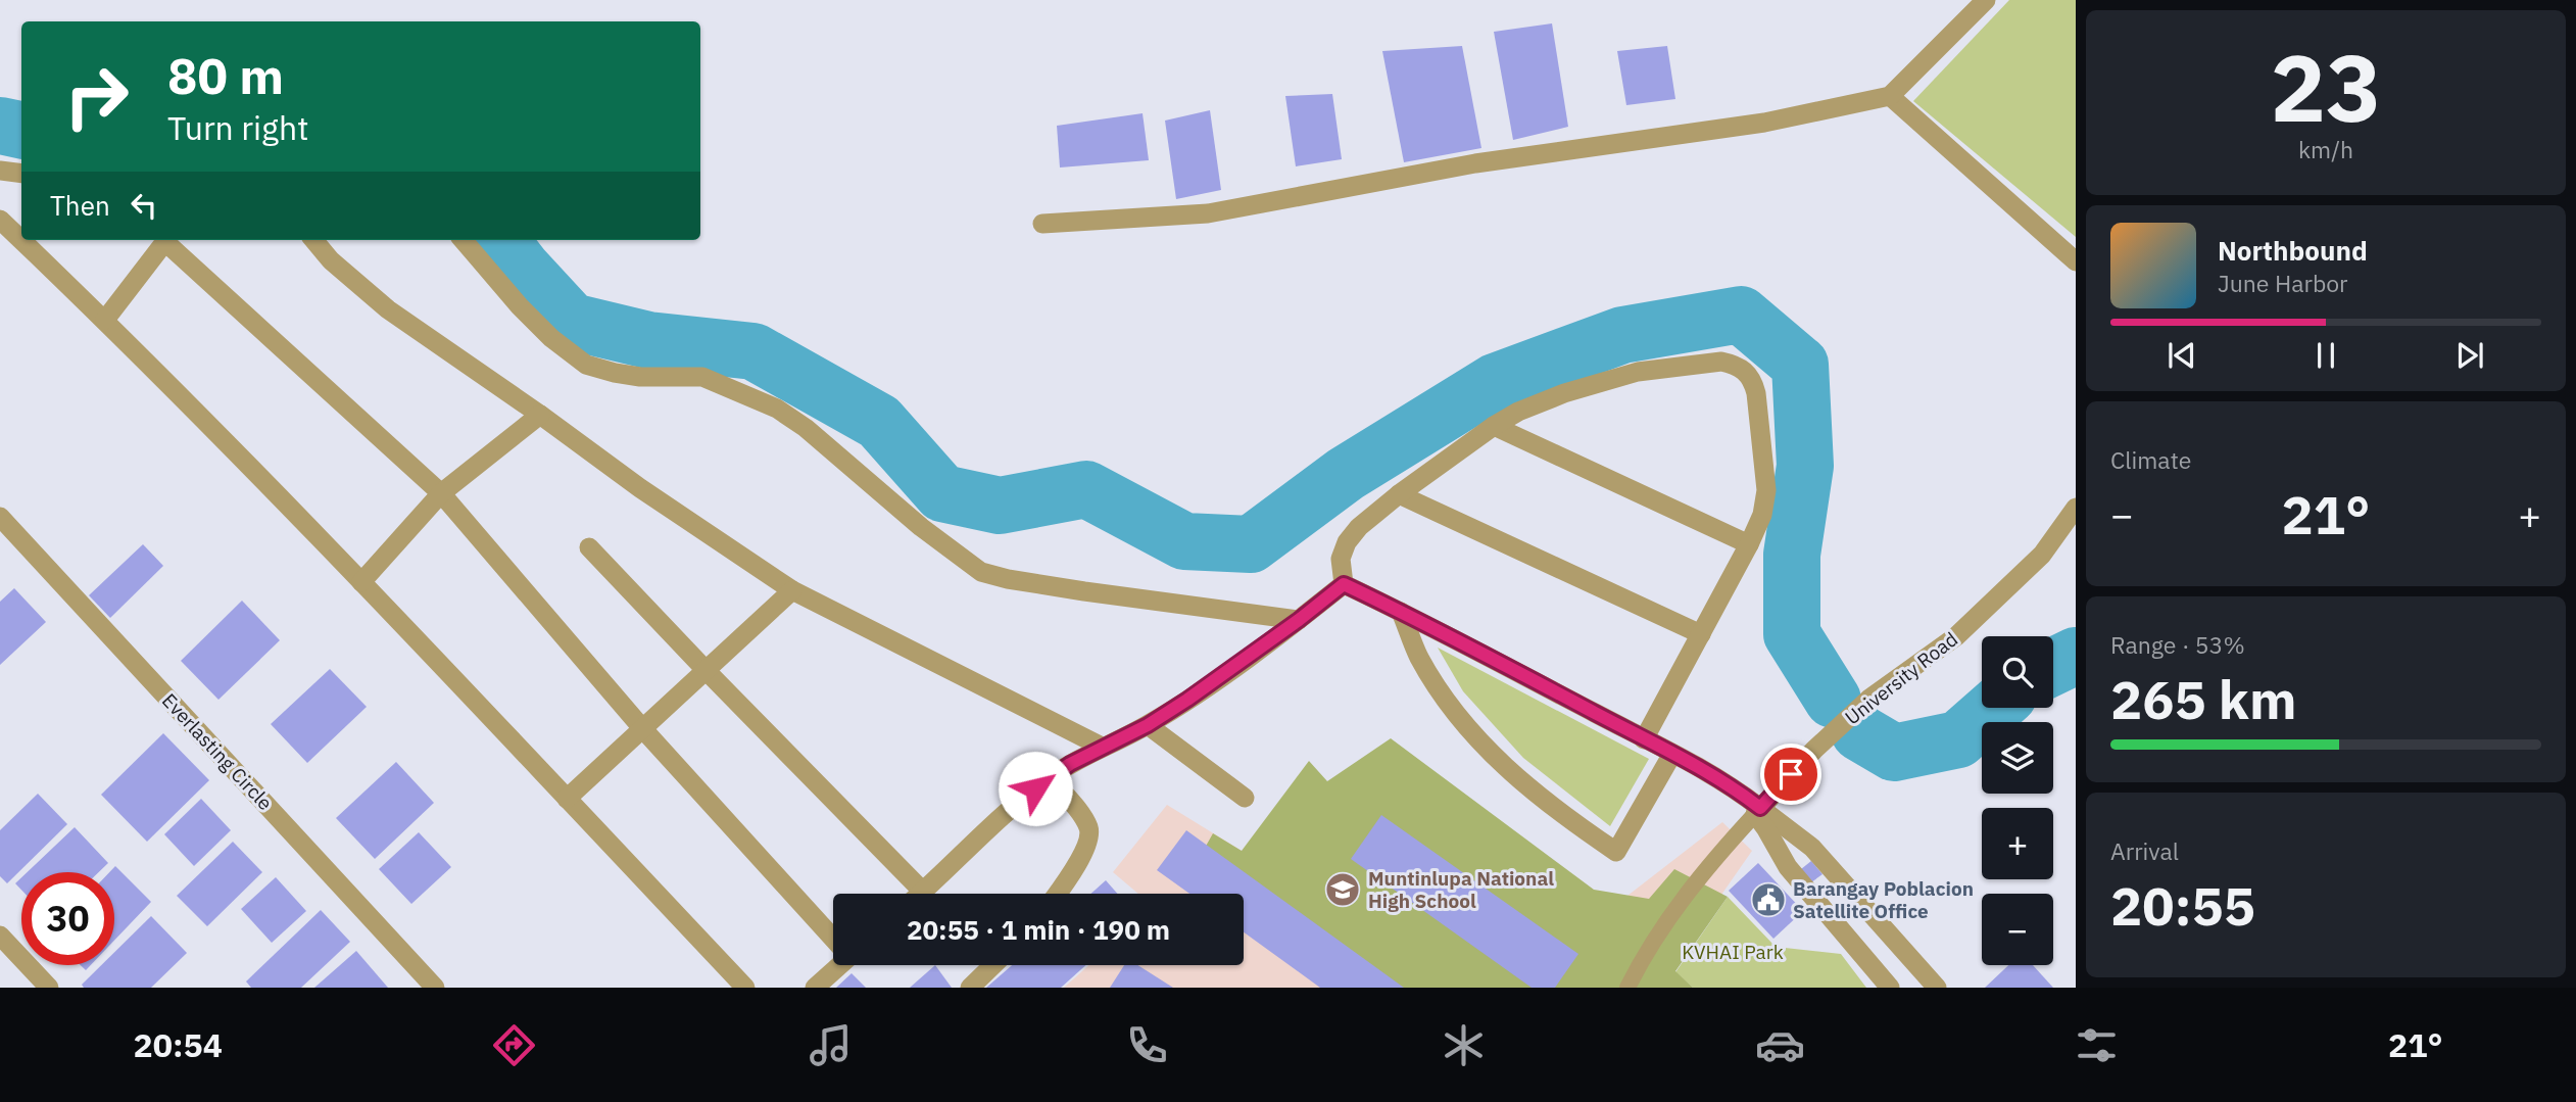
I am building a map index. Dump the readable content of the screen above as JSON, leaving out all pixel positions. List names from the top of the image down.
{
  "streets": {
    "street": ["University Road", "Everlasting Circle"]
  },
  "parks": ["KVHAI Park"],
  "places": {
    "school or university": ["Muntinlupa National High School"],
    "public building": ["Barangay Poblacion Satellite Office"]
  },
  "page": {
    "tile": [
      ["23", "km/h"],
      "Climate",
      ["Range · 53%", "265 km"],
      ["Arrival", "20:55"]
    ],
    "turn": ["80 m", "Turn right"],
    "then": "Then",
    "song": ["Northbound", "June Harbor"],
    "heat": ["−", "21°", "+"],
    "map_buttons": ["+", "−"],
    "limit": "30",
    "trip": "20:55 · 1 min · 190 m",
    "tabs": ["20:54", "21°"]
  }
}
